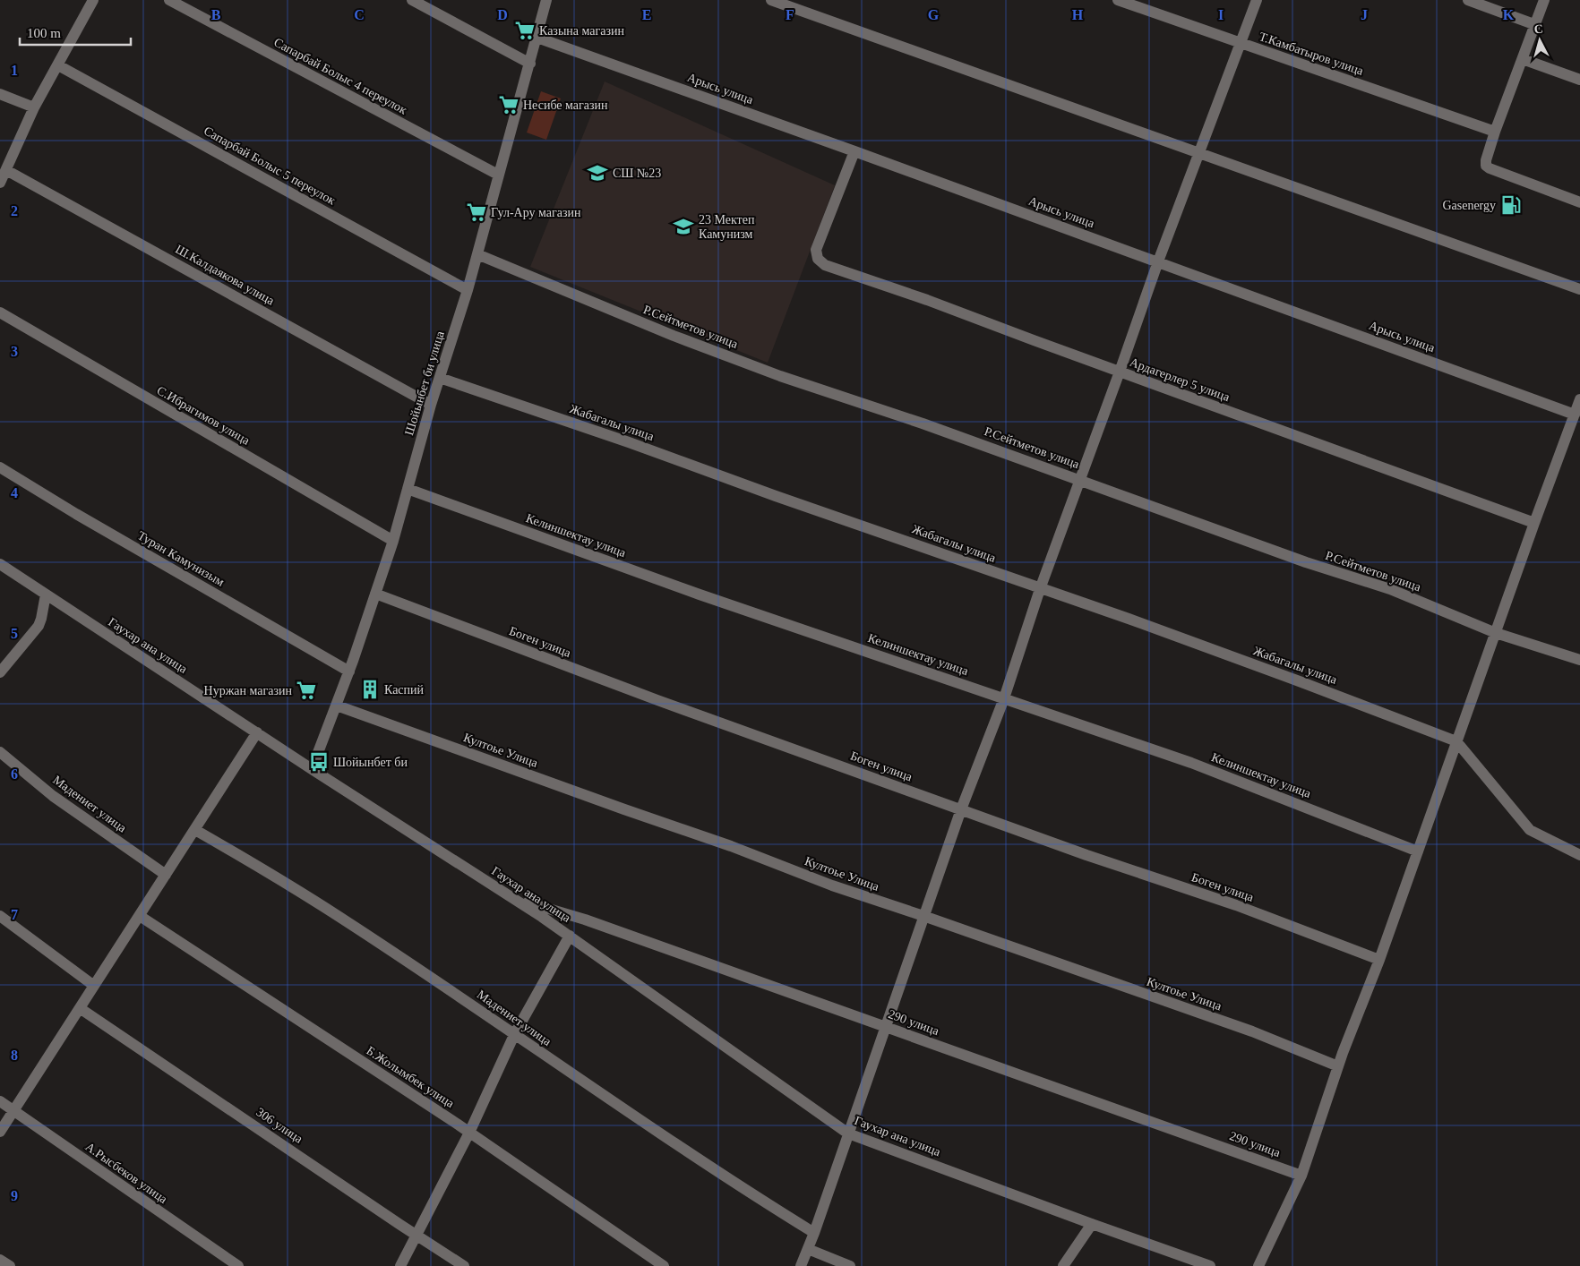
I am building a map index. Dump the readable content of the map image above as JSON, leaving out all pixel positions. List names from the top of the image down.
{
  "streets": {
    "street": [
      "Т.Камбатыров улица",
      "Сапарбай Болыс 4 переулок",
      "Арысь улица",
      "Сапарбай Болыс 5 переулок",
      "Ш.Калдаякова улица",
      "Р.Сейтметов улица",
      "Ардагерлер 5 улица",
      "Шойынбет би улица",
      "С.Ибрагимов улица",
      "Жабагалы улица",
      "Келиншектау улица",
      "Туран Камунизым",
      "Боген улица",
      "Гаухар ана улица",
      "Култоье Улица",
      "Мадениет улица",
      "290 улица",
      "Б.Жолымбек улица",
      "306 улица",
      "А.Рысбеков улица"
    ]
  },
  "crossings": [
    ["Сапарбай Болыс 4 переулок", "Шойынбет би улица"],
    ["Арысь улица", "Ардагерлер 5 улица"],
    ["Арысь улица", "Шойынбет би улица"],
    ["Сапарбай Болыс 5 переулок", "Шойынбет би улица"],
    ["Ш.Калдаякова улица", "Шойынбет би улица"],
    ["Р.Сейтметов улица", "Шойынбет би улица"],
    ["Шойынбет би улица", "С.Ибрагимов улица"],
    ["Шойынбет би улица", "Жабагалы улица"],
    ["Шойынбет би улица", "Келиншектау улица"],
    ["Шойынбет би улица", "Туран Камунизым"],
    ["Шойынбет би улица", "Боген улица"],
    ["Шойынбет би улица", "Гаухар ана улица"],
    ["Шойынбет би улица", "Култоье Улица"],
    ["Гаухар ана улица", "290 улица"]
  ],
  "places": {
    "supermarket": [
      "Казына магазин",
      "Несибе магазин",
      "Гул-Ару магазин",
      "Нуржан магазин"
    ],
    "school or university": ["СШ №23", "23 Мектеп Камунизм"],
    "fuel station": ["Gasenergy"],
    "building": ["Каспий"],
    "bus stop": ["Шойынбет би"]
  },
  "scale_bar": "100 m",
  "north": "top",
  "grid": {
    "columns": [
      "B",
      "C",
      "D",
      "E",
      "F",
      "G",
      "H",
      "I",
      "J",
      "K"
    ],
    "rows": [
      "1",
      "2",
      "3",
      "4",
      "5",
      "6",
      "7",
      "8",
      "9"
    ]
  }
}
